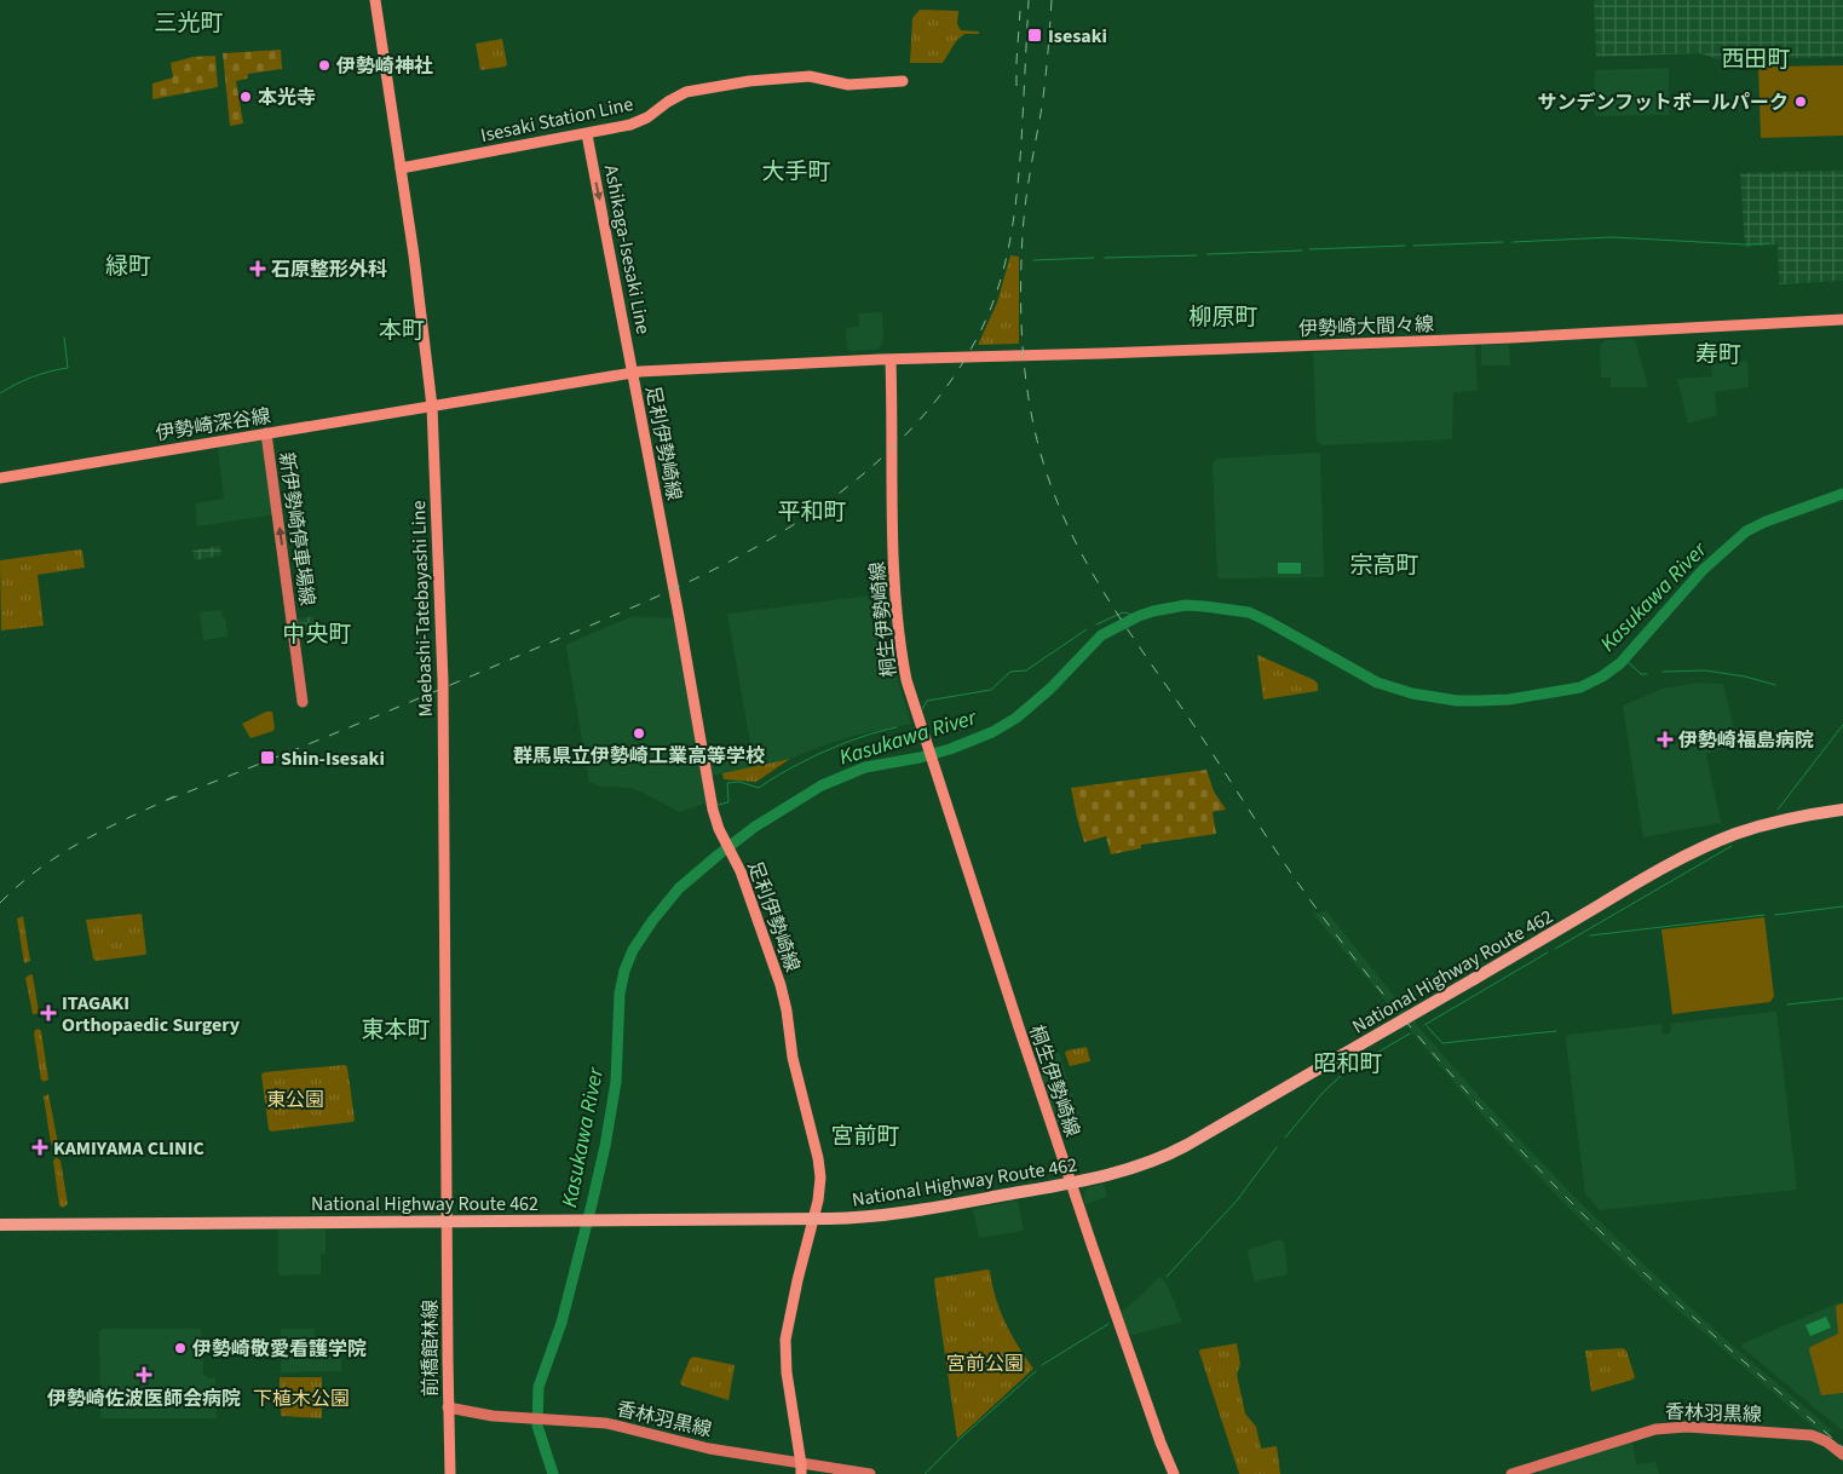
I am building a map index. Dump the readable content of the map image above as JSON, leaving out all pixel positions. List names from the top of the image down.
{
  "streets": {
    "highway": ["National Highway Route 462"],
    "main road": [
      "Isesaki Station Line",
      "Ashikaga-Isesaki Line",
      "伊勢崎大間々線",
      "伊勢崎深谷線",
      "足利伊勢崎線",
      "新伊勢崎停車場線",
      "Maebashi-Tatebayashi Line",
      "桐生伊勢崎線",
      "前橋館林線",
      "香林羽黒線"
    ]
  },
  "crossings": [
    ["Isesaki Station Line", "Ashikaga-Isesaki Line"],
    ["Isesaki Station Line", "Maebashi-Tatebayashi Line"],
    ["Ashikaga-Isesaki Line", "足利伊勢崎線"],
    ["伊勢崎大間々線", "桐生伊勢崎線"],
    ["伊勢崎深谷線", "新伊勢崎停車場線"],
    ["伊勢崎深谷線", "Maebashi-Tatebayashi Line"],
    ["足利伊勢崎線", "National Highway Route 462"],
    ["足利伊勢崎線", "香林羽黒線"],
    ["Maebashi-Tatebayashi Line", "National Highway Route 462"],
    ["Maebashi-Tatebayashi Line", "前橋館林線"],
    ["桐生伊勢崎線", "National Highway Route 462"],
    ["National Highway Route 462", "前橋館林線"],
    ["前橋館林線", "香林羽黒線"]
  ],
  "one_way": ["Ashikaga-Isesaki Line", "新伊勢崎停車場線"],
  "districts": [
    "三光町",
    "西田町",
    "大手町",
    "緑町",
    "柳原町",
    "本町",
    "寿町",
    "平和町",
    "宗高町",
    "中央町",
    "東本町",
    "昭和町",
    "宮前町"
  ],
  "water": ["Kasukawa River"],
  "parks": ["東公園", "宮前公園", "下植木公園"],
  "places": {
    "transit": ["Isesaki", "Shin-Isesaki"],
    "other": [
      "伊勢崎神社",
      "本光寺",
      "サンデンフットボールパーク",
      "群馬県立伊勢崎工業高等学校",
      "伊勢崎敬愛看護学院"
    ],
    "health": [
      "石原整形外科",
      "伊勢崎福島病院",
      "ITAGAKI Orthopaedic Surgery",
      "KAMIYAMA CLINIC",
      "伊勢崎佐波医師会病院"
    ]
  }
}
